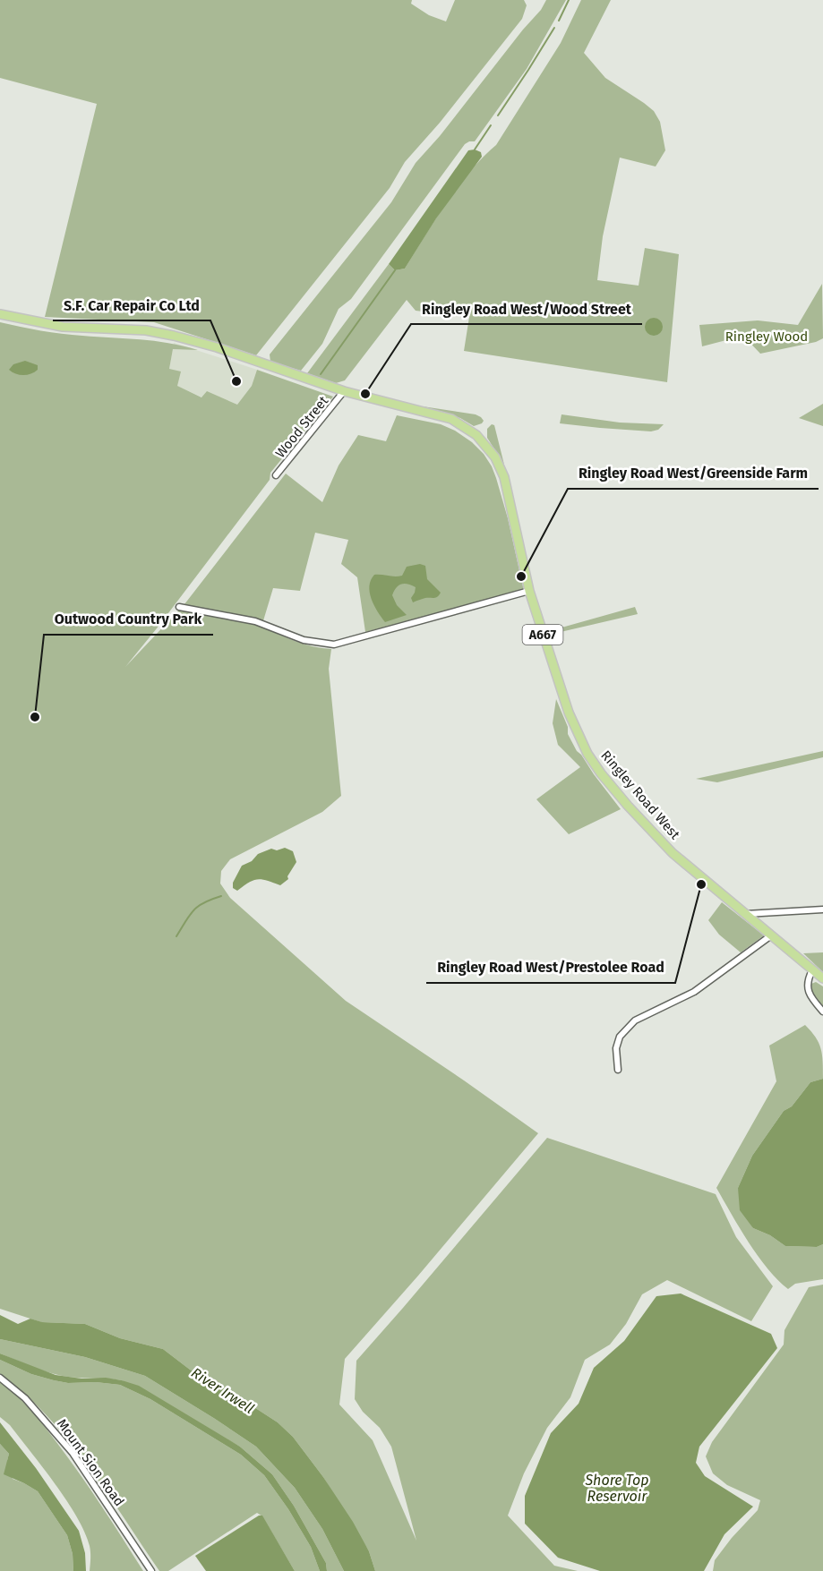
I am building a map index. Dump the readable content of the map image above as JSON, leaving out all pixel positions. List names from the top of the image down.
{
  "streets": {
    "main road": ["A667", "Ringley Road West"],
    "street": ["Wood Street", "Mount Sion Road"]
  },
  "crossings": [
    ["Wood Street", "Ringley Road West"],
    ["A667", "Ringley Road West"]
  ],
  "water": ["River Irwell", "Shore Top Reservoir"],
  "parks": ["Ringley Wood"],
  "places": [
    "S.F. Car Repair Co Ltd",
    "Ringley Road West/Wood Street",
    "Ringley Road West/Greenside Farm",
    "Outwood Country Park",
    "Ringley Road West/Prestolee Road"
  ]
}
